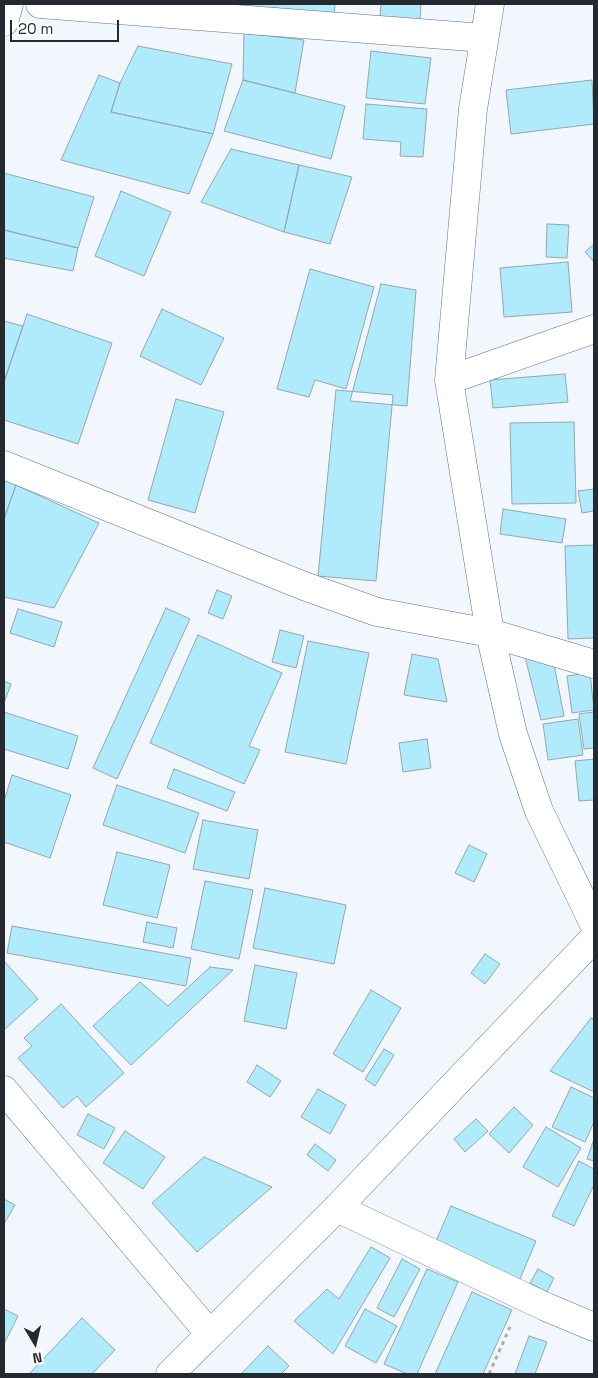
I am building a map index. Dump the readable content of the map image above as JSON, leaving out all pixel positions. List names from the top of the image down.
{
  "scale_bar": "20 m",
  "north": "bottom"
}
